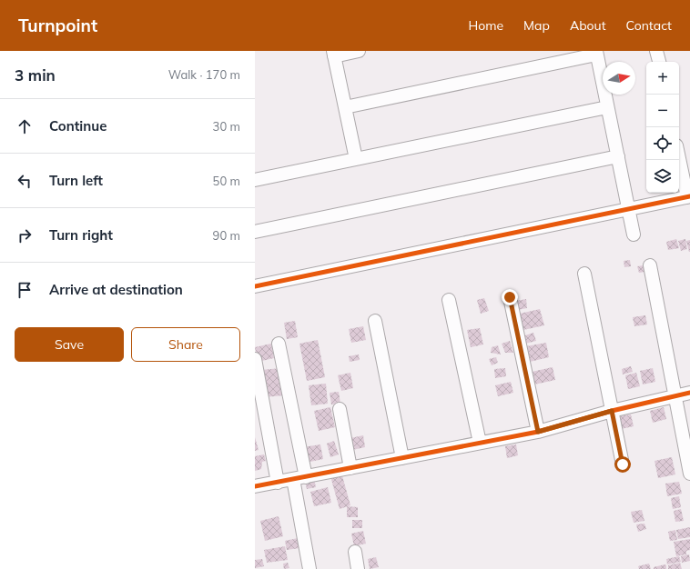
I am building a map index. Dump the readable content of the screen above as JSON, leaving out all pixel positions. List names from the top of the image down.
{
  "north": "right",
  "page": {
    "header": "Turnpoint",
    "nav": [
      "Home",
      "Map",
      "About",
      "Contact"
    ],
    "heading": ["3 min", "Walk · 170 m"],
    "map_buttons": ["+", "−"],
    "list": [
      ["Continue", "30 m"],
      ["Turn left", "50 m"],
      ["Turn right", "90 m"],
      "Arrive at destination"
    ],
    "buttons": ["Save", "Share"]
  }
}
